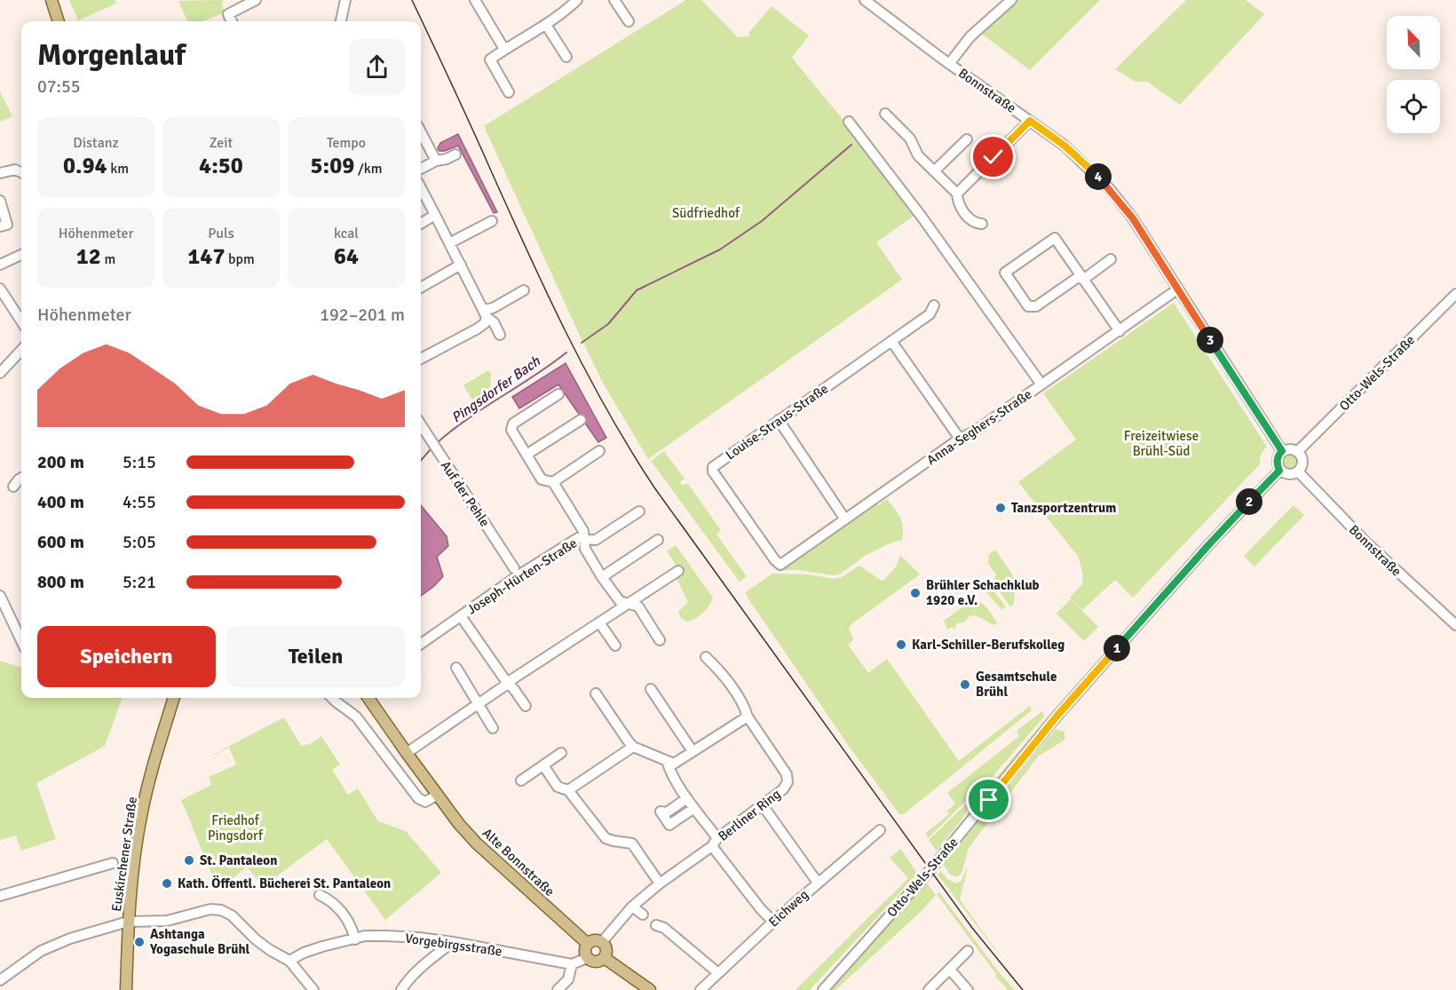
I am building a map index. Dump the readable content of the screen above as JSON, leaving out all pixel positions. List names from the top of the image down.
{
  "streets": {
    "main road": ["Euskirchener Straße", "Alte Bonnstraße"],
    "street": [
      "Bonnstraße",
      "Otto-Wels-Straße",
      "Louise-Straus-Straße",
      "Anna-Seghers-Straße",
      "Auf der Pehle",
      "Joseph-Hürten-Straße",
      "Berliner Ring",
      "Eichweg",
      "Vorgebirgsstraße"
    ]
  },
  "crossings": [
    ["Bonnstraße", "Otto-Wels-Straße"],
    ["Bonnstraße", "Anna-Seghers-Straße"],
    ["Louise-Straus-Straße", "Anna-Seghers-Straße"],
    ["Berliner Ring", "Alte Bonnstraße"]
  ],
  "water": ["Pingsdorfer Bach"],
  "parks": ["Südfriedhof", "Freizeitwiese Brühl-Süd", "Friedhof Pingsdorf"],
  "places": [
    "Tanzsportzentrum",
    "Brühler Schachklub 1920 e.V.",
    "Karl-Schiller-Berufskolleg",
    "Gesamtschule Brühl",
    "St. Pantaleon",
    "Kath. Öffentl. Bücherei St. Pantaleon",
    "Ashtanga Yogaschule Brühl"
  ],
  "north": "top left",
  "page": {
    "heading": ["Morgenlauf", "07:55"],
    "stats": [
      ["Distanz", "0.94 km"],
      ["Zeit", "4:50"],
      ["Tempo", "5:09 /km"],
      ["Höhenmeter", "12 m"],
      ["Puls", "147 bpm"],
      ["kcal", "64"]
    ],
    "pins": [
      "4",
      "3",
      "2",
      "1"
    ],
    "chart": ["Höhenmeter", "192–201 m"],
    "list": [
      {
        "name": "200 m",
        "note": "5:15"
      },
      {
        "name": "400 m",
        "note": "4:55"
      },
      {
        "name": "600 m",
        "note": "5:05"
      },
      {
        "name": "800 m",
        "note": "5:21"
      }
    ],
    "buttons": ["Speichern", "Teilen"]
  }
}
